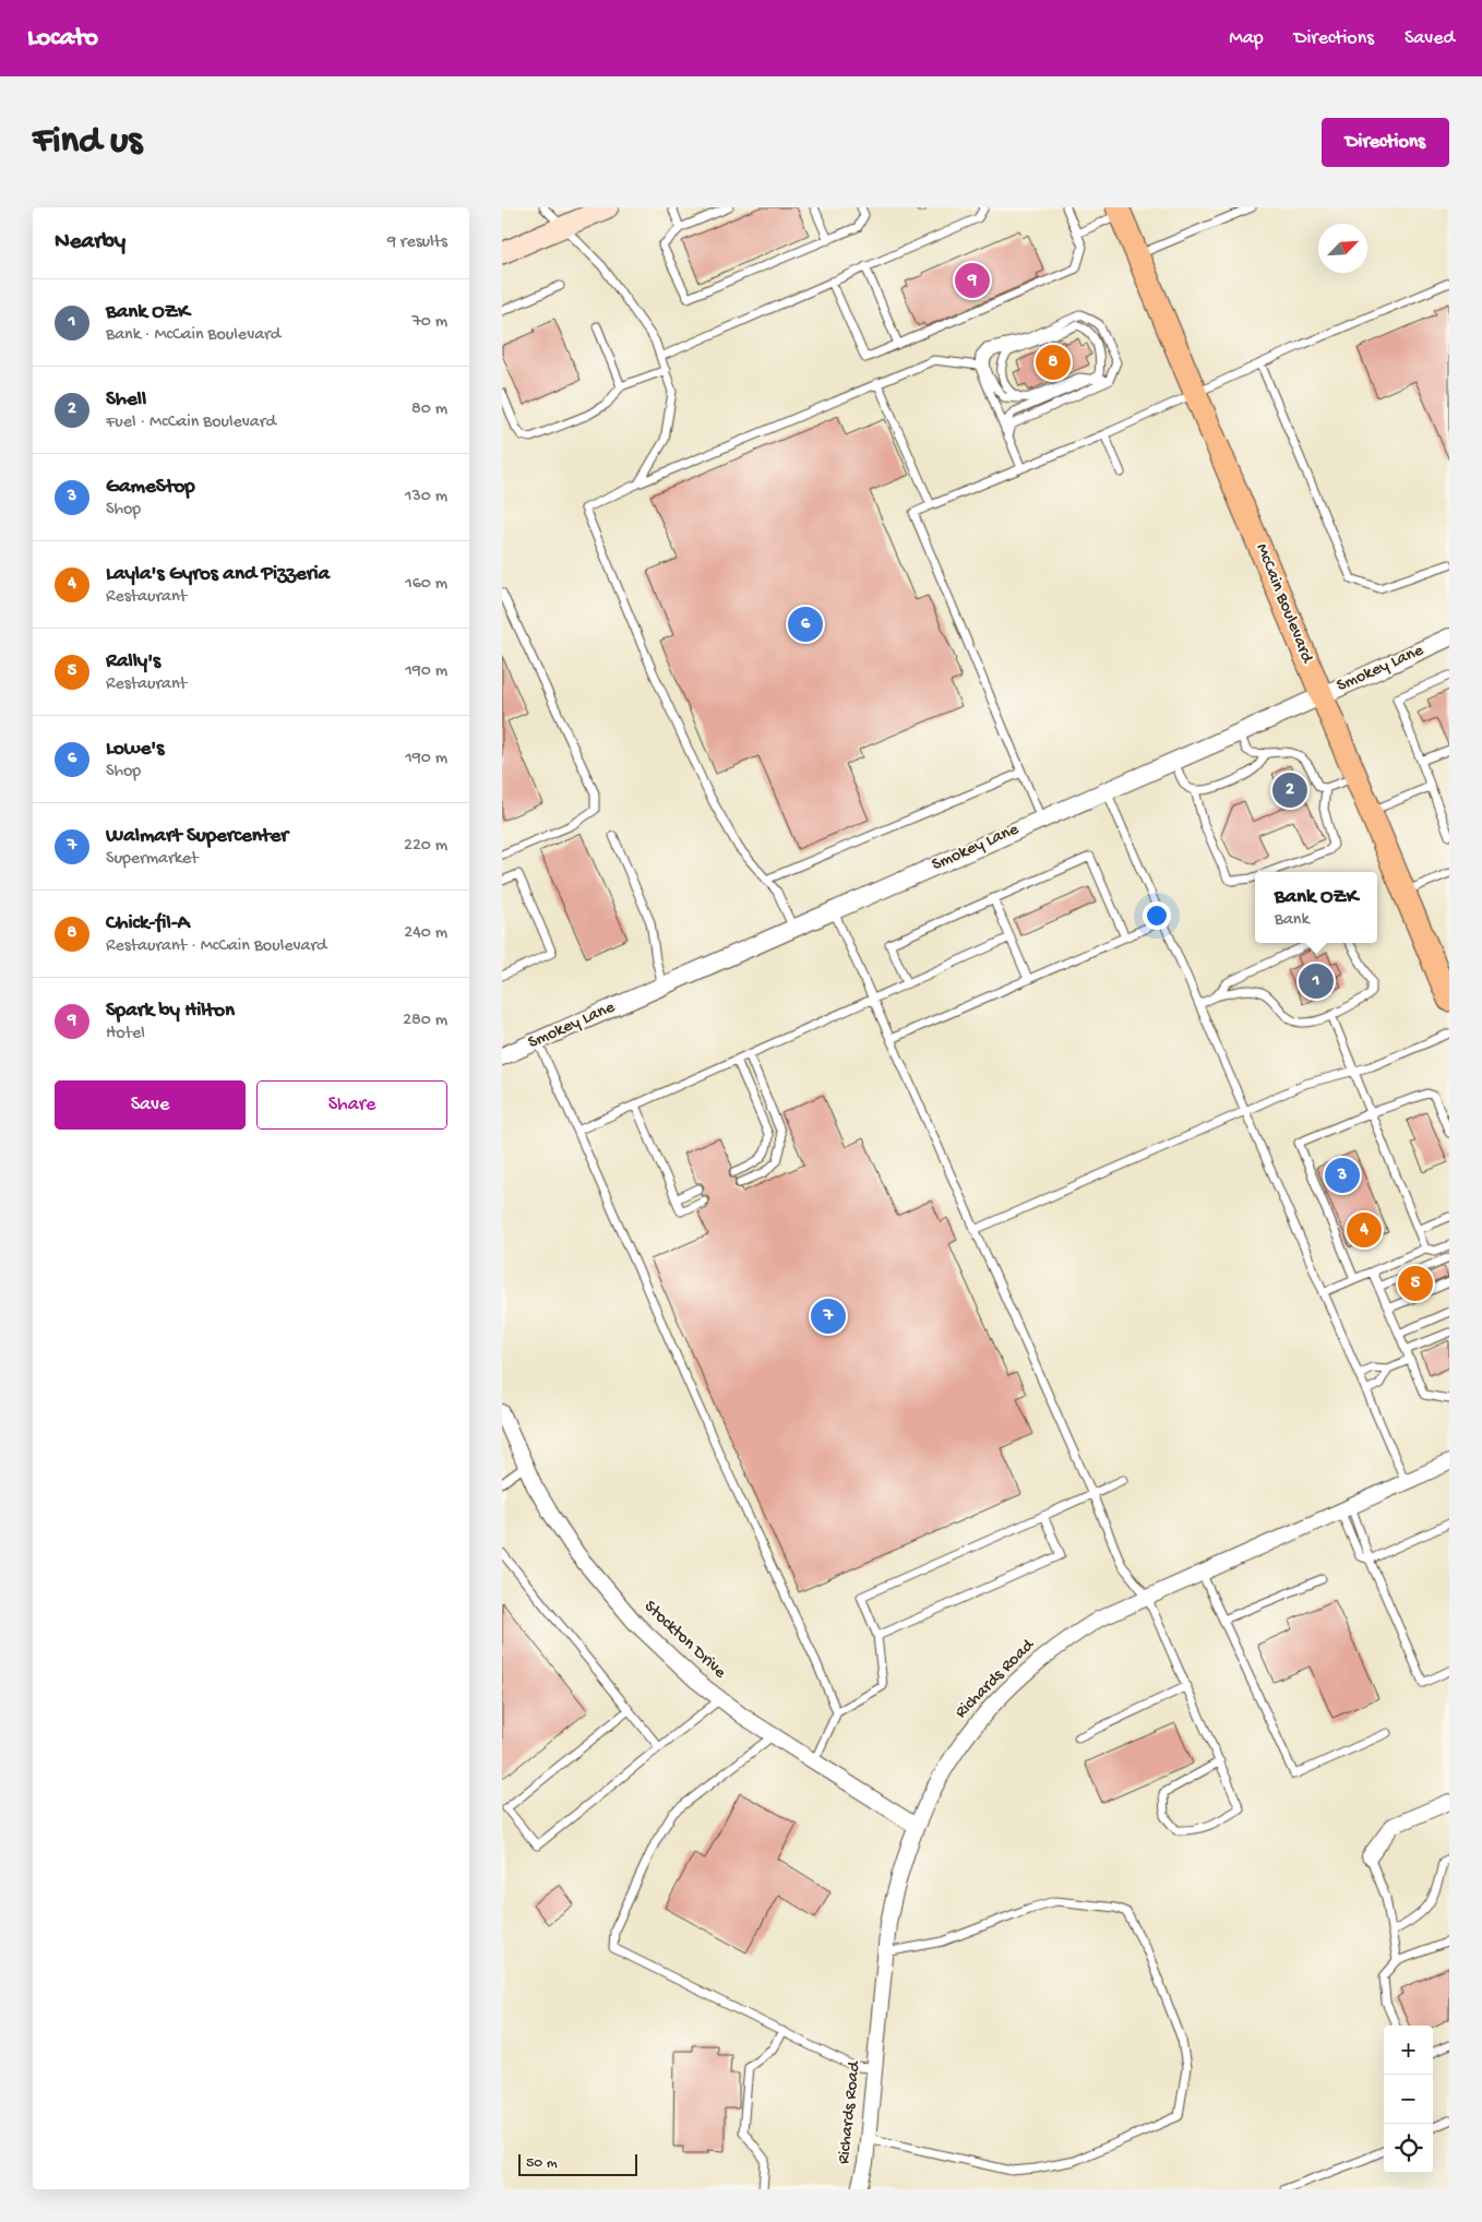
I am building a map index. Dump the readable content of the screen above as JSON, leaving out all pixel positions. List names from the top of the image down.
{
  "streets": {
    "main road": ["McCain Boulevard"],
    "street": ["Smokey Lane", "Stockton Drive", "Richards Road"]
  },
  "crossings": [
    ["McCain Boulevard", "Smokey Lane"],
    ["Stockton Drive", "Richards Road"]
  ],
  "scale_bar": "50 m",
  "north": "top right",
  "page": {
    "header": "Locato",
    "nav": ["Map", "Directions", "Saved"],
    "buttons": [
      "Directions",
      ["Save", "Share"]
    ],
    "title": "Find us",
    "heading": ["Nearby", "9 results"],
    "pins": [
      "9",
      "8",
      "6",
      "2",
      "1",
      "3",
      "4",
      "5",
      "7"
    ],
    "list": [
      {
        "mark": "1",
        "name": "Bank OZK",
        "note": "Bank · McCain Boulevard",
        "value": "70 m"
      },
      {
        "mark": "2",
        "name": "Shell",
        "note": "Fuel · McCain Boulevard",
        "value": "80 m"
      },
      {
        "mark": "3",
        "name": "GameStop",
        "note": "Shop",
        "value": "130 m"
      },
      {
        "mark": "4",
        "name": "Layla's Gyros and Pizzeria",
        "note": "Restaurant",
        "value": "160 m"
      },
      {
        "mark": "5",
        "name": "Rally's",
        "note": "Restaurant",
        "value": "190 m"
      },
      {
        "mark": "6",
        "name": "Lowe's",
        "note": "Shop",
        "value": "190 m"
      },
      {
        "mark": "7",
        "name": "Walmart Supercenter",
        "note": "Supermarket",
        "value": "220 m"
      },
      {
        "mark": "8",
        "name": "Chick-fil-A",
        "note": "Restaurant · McCain Boulevard",
        "value": "240 m"
      },
      {
        "mark": "9",
        "name": "Spark by Hilton",
        "note": "Hotel",
        "value": "280 m"
      }
    ],
    "popup": ["Bank OZK", "Bank"],
    "map_buttons": ["+", "−"],
    "scale": "50 m"
  }
}
